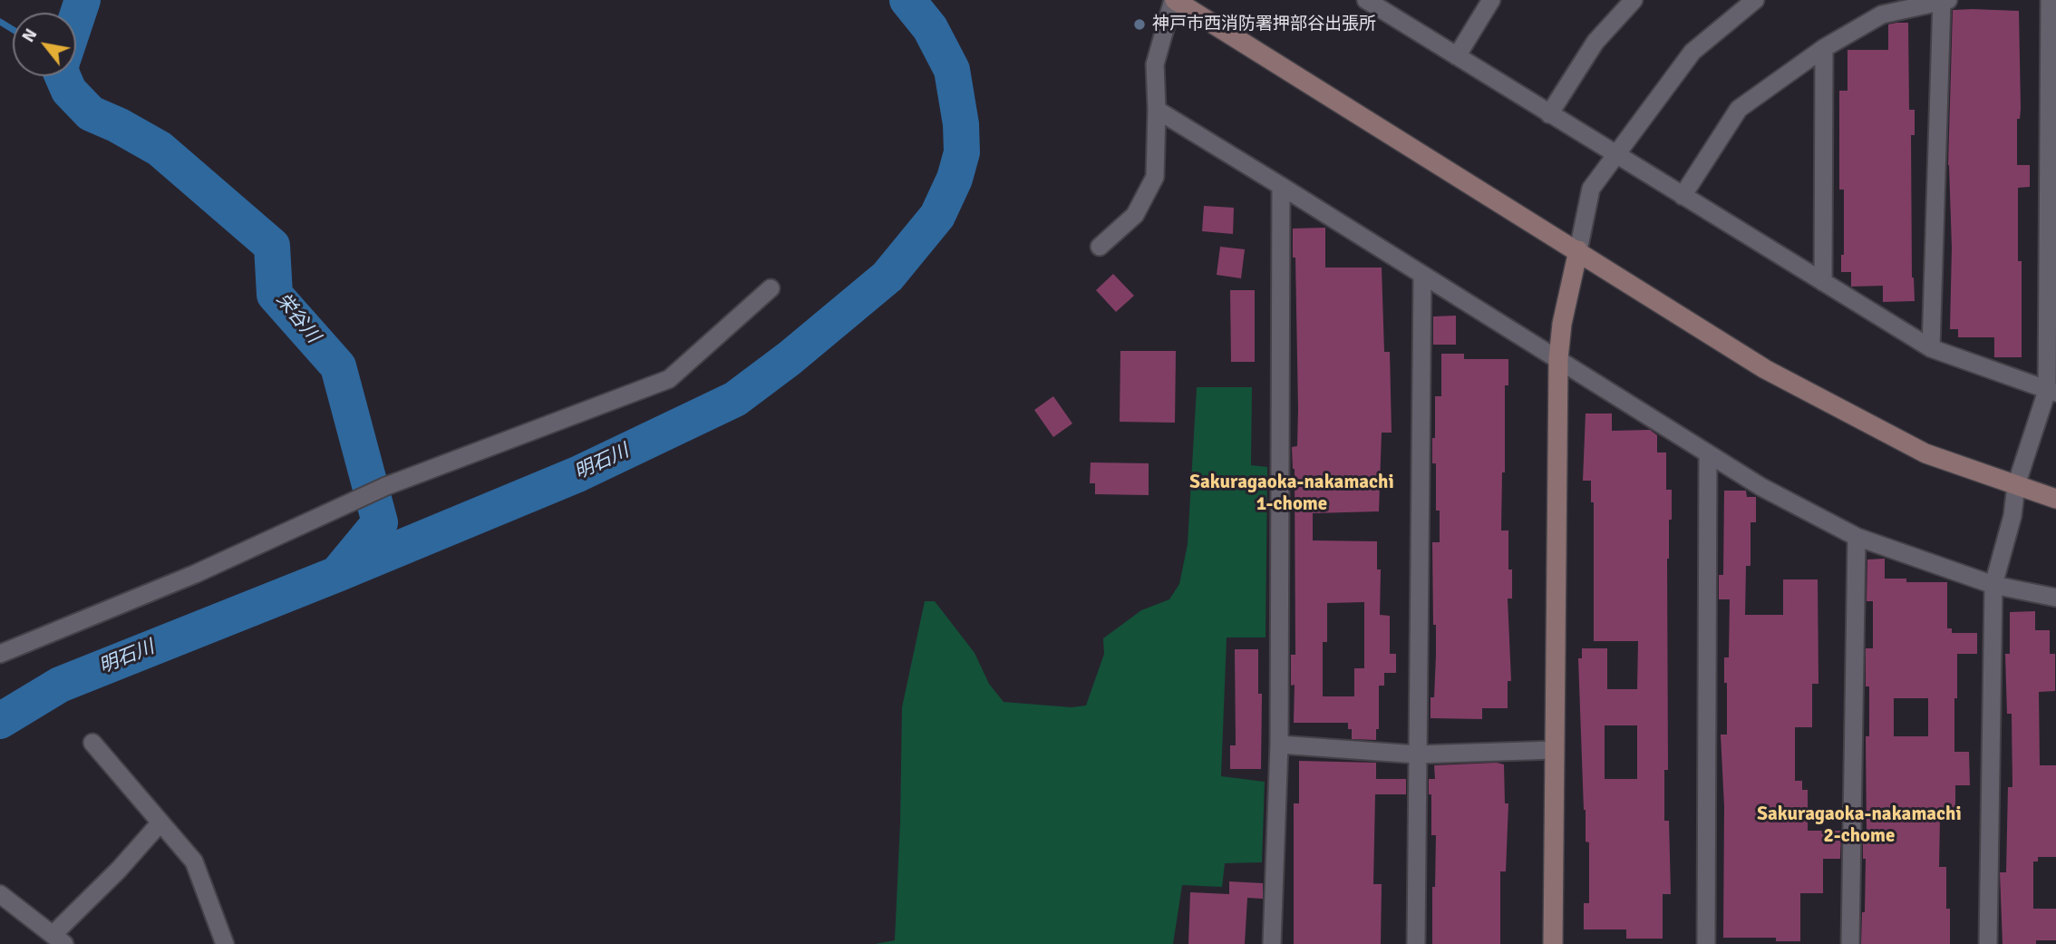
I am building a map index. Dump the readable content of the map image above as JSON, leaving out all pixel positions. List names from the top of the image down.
{
  "districts": ["Sakuragaoka-nakamachi 1-chome", "Sakuragaoka-nakamachi 2-chome"],
  "water": ["栄谷川", "明石川"],
  "places": ["神戸市西消防署押部谷出張所"],
  "north": "top left"
}
